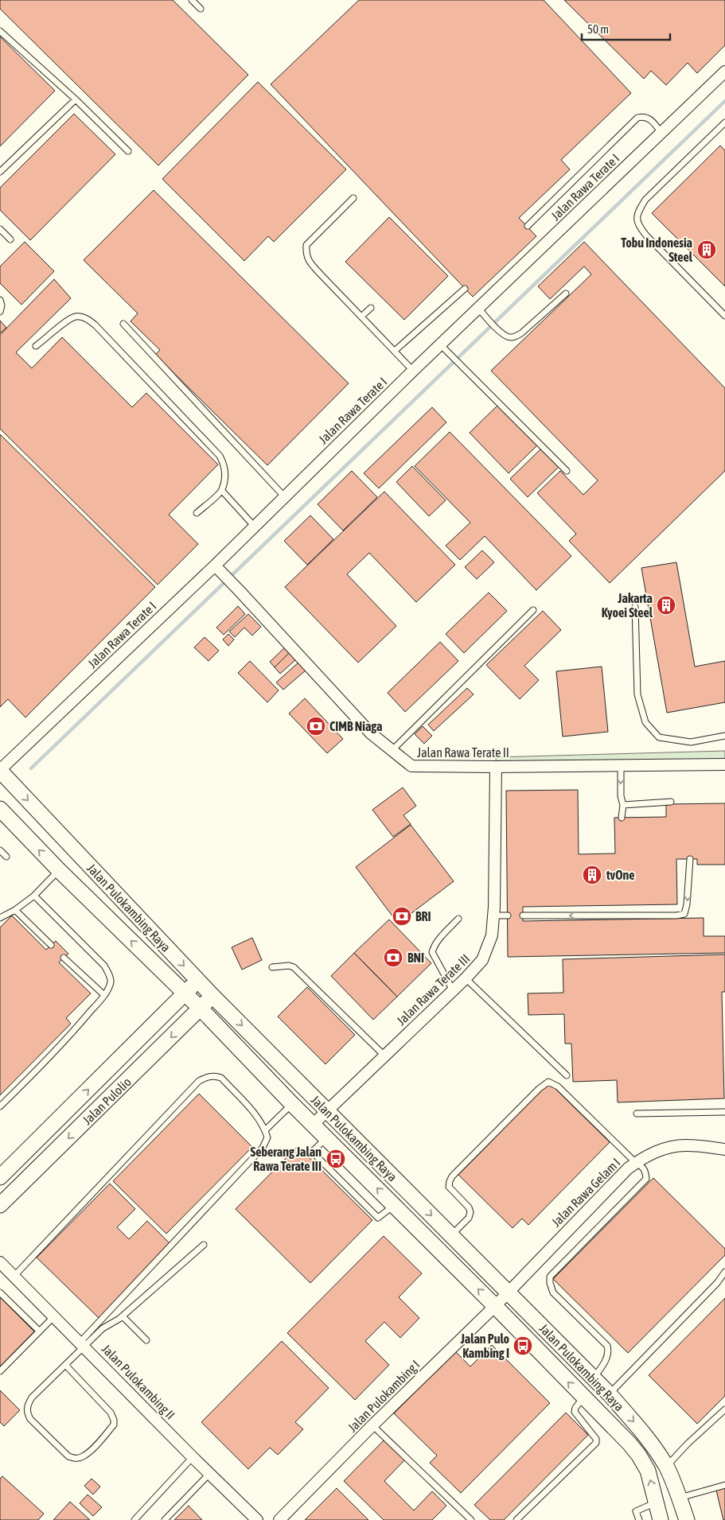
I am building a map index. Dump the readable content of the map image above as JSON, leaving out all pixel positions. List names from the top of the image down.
{
  "streets": {
    "street": [
      "Jalan Rawa Terate I",
      "Jalan Rawa Terate II",
      "Jalan Pulokambing Raya",
      "Jalan Rawa Terate III",
      "Jalan Pulolio",
      "Jalan Rawa Gelam I",
      "Jalan Pulokambing II",
      "Jalan Pulokambing I"
    ]
  },
  "crossings": [
    ["Jalan Rawa Terate I", "Jalan Rawa Terate II"],
    ["Jalan Rawa Terate I", "Jalan Pulokambing Raya"],
    ["Jalan Rawa Terate II", "Jalan Rawa Terate III"],
    ["Jalan Pulokambing Raya", "Jalan Rawa Terate III"],
    ["Jalan Pulokambing Raya", "Jalan Pulolio"],
    ["Jalan Pulokambing Raya", "Jalan Rawa Gelam I"],
    ["Jalan Pulokambing Raya", "Jalan Pulokambing I"],
    ["Jalan Rawa Gelam I", "Jalan Pulokambing I"]
  ],
  "places": {
    "building": ["Tobu Indonesia Steel", "Jakarta Kyoei Steel", "tvOne"],
    "bank": ["CIMB Niaga", "BRI", "BNI"],
    "bus stop": ["Seberang Jalan Rawa Terate III", "Jalan Pulo Kambing I"]
  },
  "scale_bar": "50 m"
}
